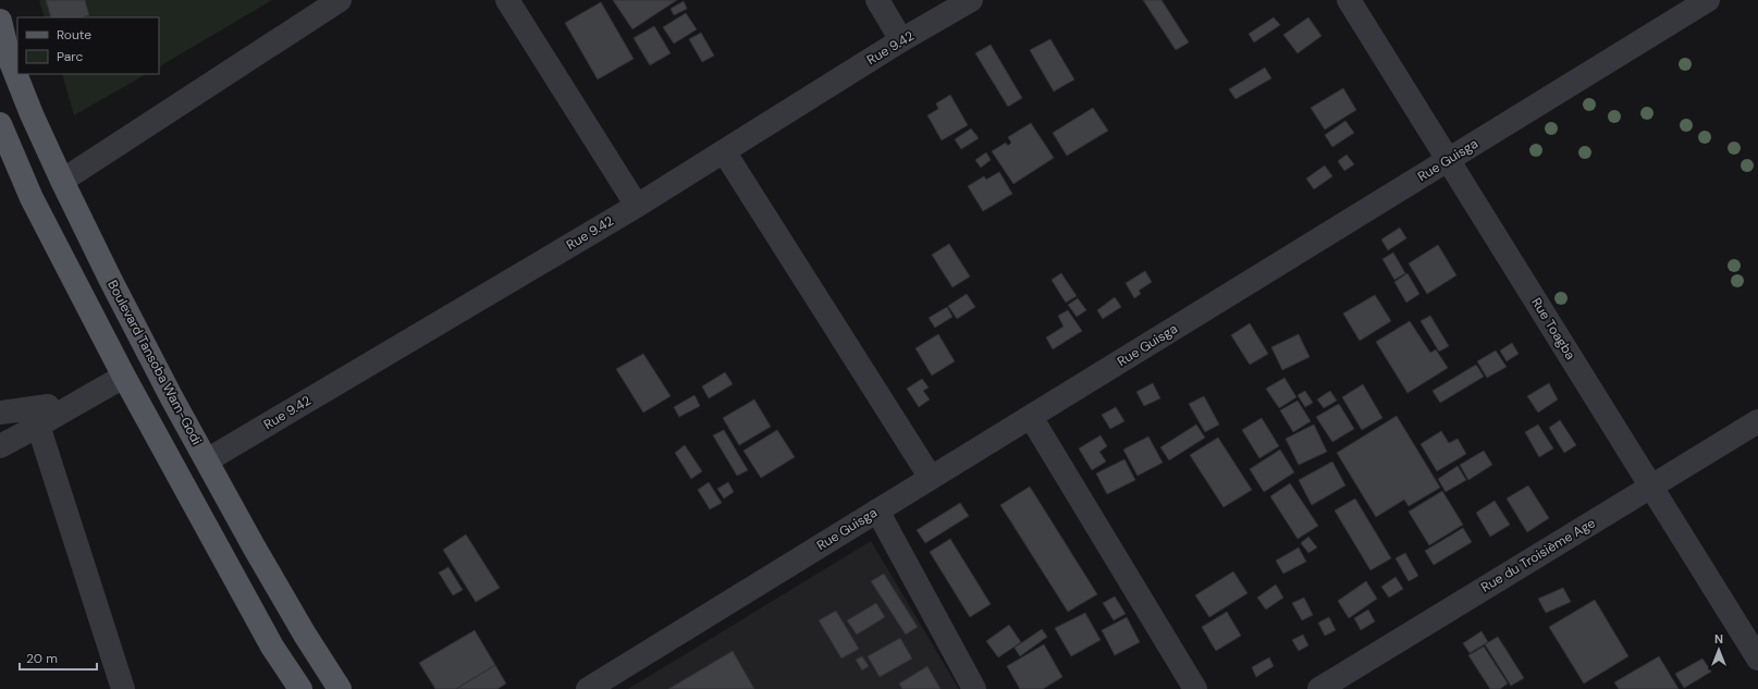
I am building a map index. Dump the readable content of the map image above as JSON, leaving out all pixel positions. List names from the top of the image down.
{
  "streets": {
    "main road": ["Boulevard Tansoba Wam-Godi"],
    "street": [
      "Rue 9.42",
      "Rue Guisga",
      "Rue Toagba",
      "Rue du Troisième Age"
    ]
  },
  "crossings": [
    ["Rue 9.42", "Boulevard Tansoba Wam-Godi"],
    ["Rue Guisga", "Rue Toagba"],
    ["Rue Toagba", "Rue du Troisième Age"]
  ],
  "legend": ["Route", "Parc"],
  "scale_bar": "20 m",
  "north": "top"
}
